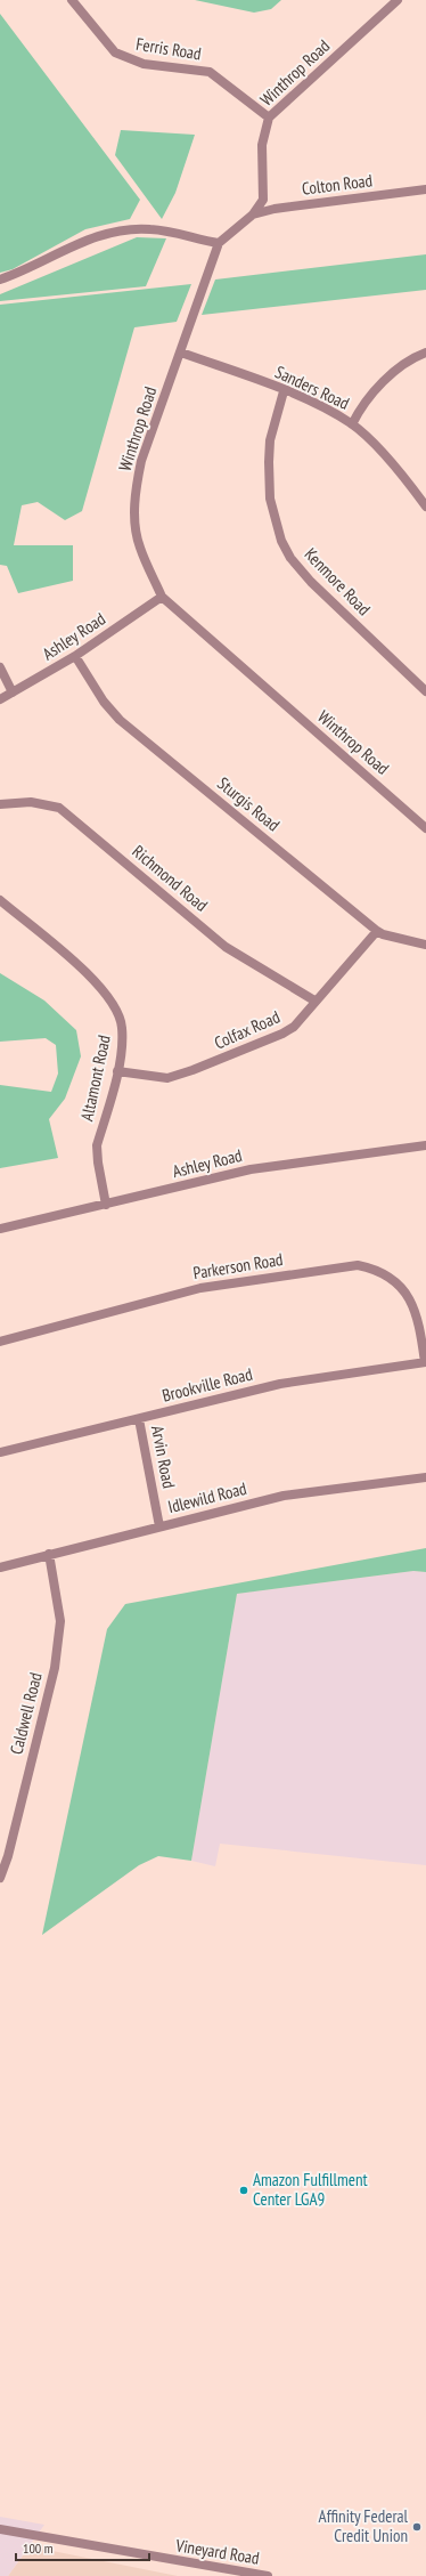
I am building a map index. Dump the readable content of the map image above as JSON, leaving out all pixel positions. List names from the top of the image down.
{
  "streets": {
    "street": [
      "Ferris Road",
      "Winthrop Road",
      "Colton Road",
      "Sanders Road",
      "Kenmore Road",
      "Ashley Road",
      "Sturgis Road",
      "Richmond Road",
      "Colfax Road",
      "Altamont Road",
      "Parkerson Road",
      "Brookville Road",
      "Arvin Road",
      "Idlewild Road",
      "Caldwell Road",
      "Vineyard Road"
    ]
  },
  "crossings": [
    ["Ferris Road", "Winthrop Road"],
    ["Winthrop Road", "Colton Road"],
    ["Winthrop Road", "Sanders Road"],
    ["Winthrop Road", "Ashley Road"],
    ["Sanders Road", "Kenmore Road"],
    ["Ashley Road", "Sturgis Road"],
    ["Ashley Road", "Altamont Road"],
    ["Sturgis Road", "Colfax Road"],
    ["Richmond Road", "Colfax Road"],
    ["Colfax Road", "Altamont Road"],
    ["Parkerson Road", "Brookville Road"],
    ["Brookville Road", "Arvin Road"],
    ["Arvin Road", "Idlewild Road"],
    ["Idlewild Road", "Caldwell Road"]
  ],
  "places": ["Amazon Fulfillment Center LGA9", "Affinity Federal Credit Union"],
  "scale_bar": "100 m"
}
